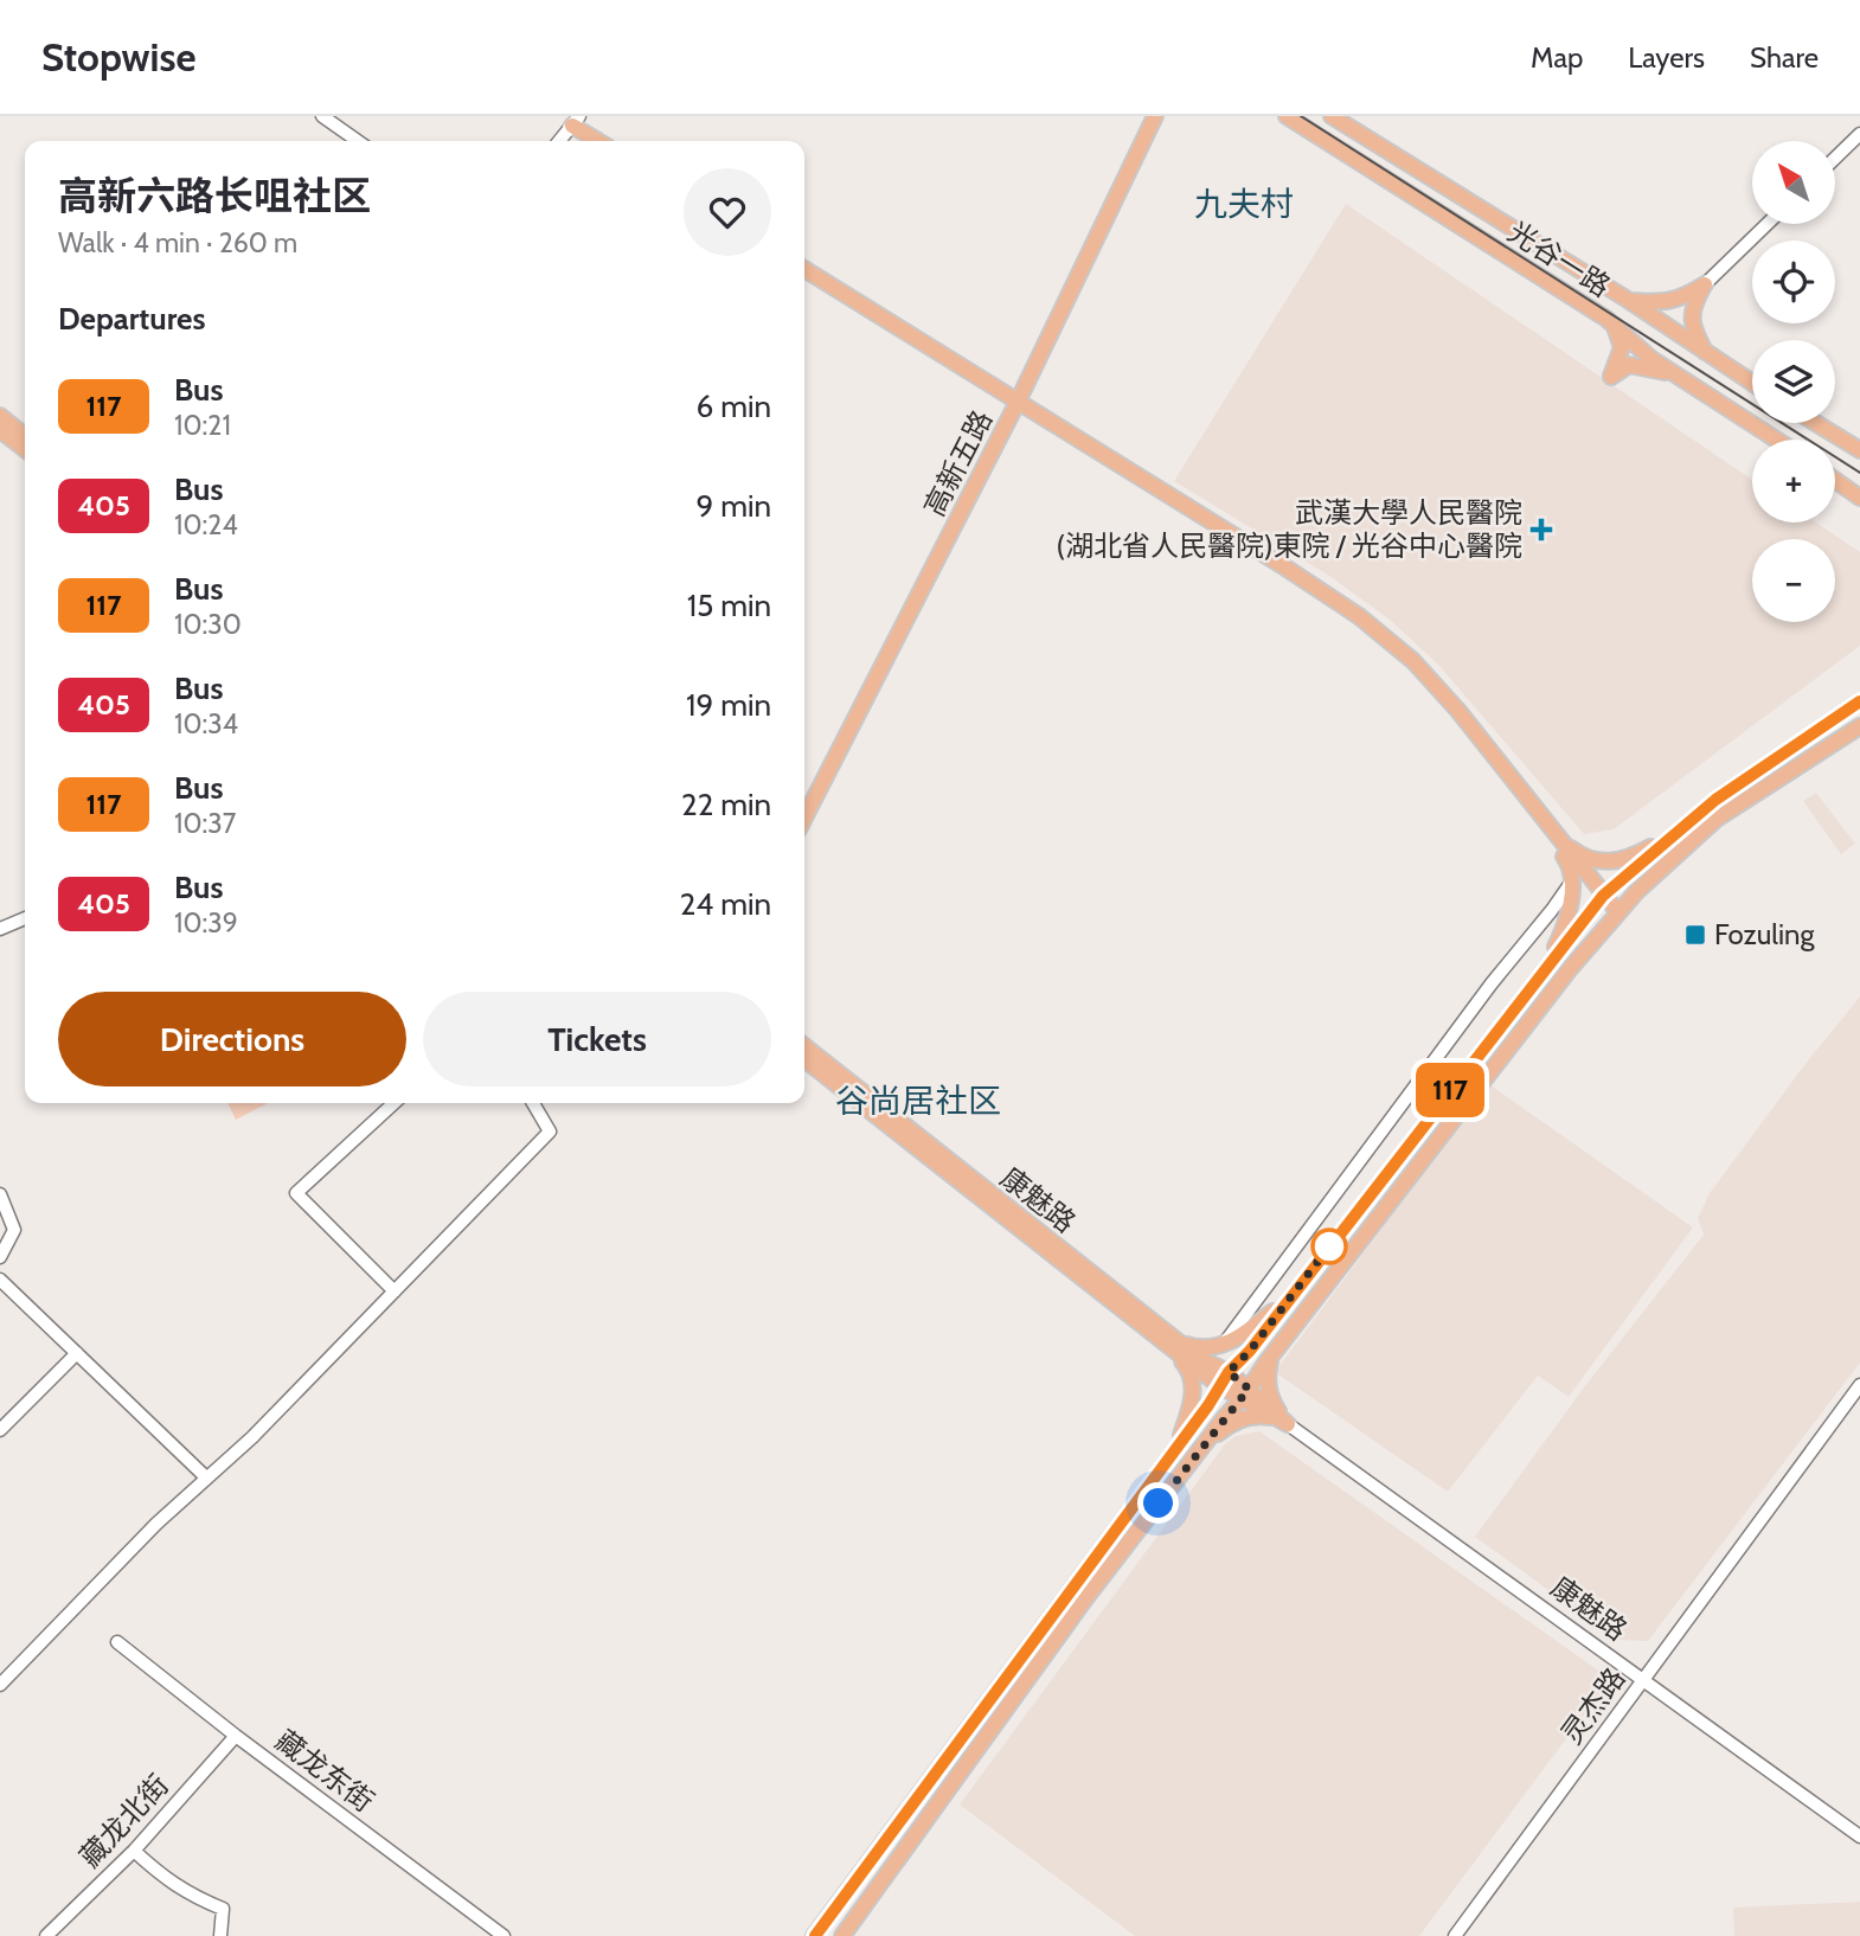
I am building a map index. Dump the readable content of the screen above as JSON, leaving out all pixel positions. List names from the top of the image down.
{
  "streets": {
    "main road": ["光谷一路", "高新五路", "康魅路"],
    "street": ["灵杰路", "藏龙东街", "藏龙北街"]
  },
  "crossings": [
    ["康魅路", "灵杰路"],
    ["藏龙东街", "藏龙北街"]
  ],
  "districts": ["九夫村", "谷尚居社区"],
  "places": {
    "health": ["武漢大學人民醫院 (湖北省人民醫院)東院 / 光谷中心醫院"],
    "transit": ["Fozuling"]
  },
  "lines": ["bus line 117"],
  "north": "top left",
  "page": {
    "header": "Stopwise",
    "nav": ["Map", "Layers", "Share"],
    "on_map": "117",
    "map_buttons": ["+", "−"],
    "heading": [
      ["高新六路长咀社区", "Walk · 4 min · 260 m"],
      "Departures"
    ],
    "list": [
      {
        "mark": "117",
        "name": "Bus",
        "note": "10:21",
        "value": "6 min"
      },
      {
        "mark": "405",
        "name": "Bus",
        "note": "10:24",
        "value": "9 min"
      },
      {
        "mark": "117",
        "name": "Bus",
        "note": "10:30",
        "value": "15 min"
      },
      {
        "mark": "405",
        "name": "Bus",
        "note": "10:34",
        "value": "19 min"
      },
      {
        "mark": "117",
        "name": "Bus",
        "note": "10:37",
        "value": "22 min"
      },
      {
        "mark": "405",
        "name": "Bus",
        "note": "10:39",
        "value": "24 min"
      }
    ],
    "buttons": ["Directions", "Tickets"]
  }
}
